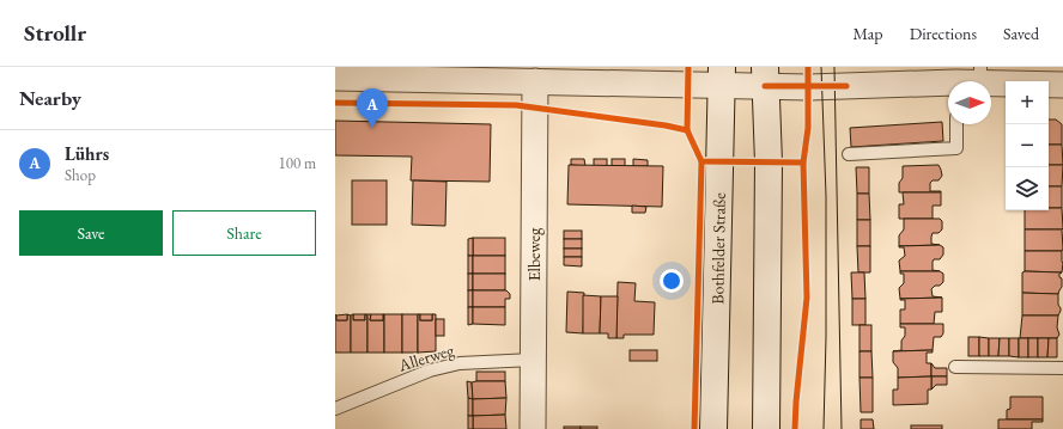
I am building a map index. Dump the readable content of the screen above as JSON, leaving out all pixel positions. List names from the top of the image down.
{
  "streets": {
    "main road": ["Bothfelder Straße"],
    "street": ["Elbeweg"],
    "lane": ["Allerweg"]
  },
  "crossings": [
    ["Elbeweg", "Allerweg"]
  ],
  "north": "right",
  "page": {
    "header": "Strollr",
    "nav": ["Map", "Directions", "Saved"],
    "heading": "Nearby",
    "map_buttons": ["+", "−"],
    "pins": "A",
    "list": [
      {
        "mark": "A",
        "name": "Lührs",
        "note": "Shop",
        "value": "100 m"
      }
    ],
    "buttons": ["Save", "Share"]
  }
}
